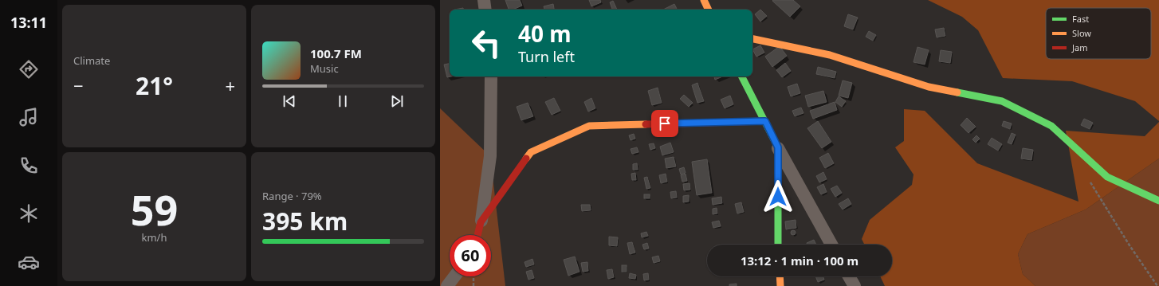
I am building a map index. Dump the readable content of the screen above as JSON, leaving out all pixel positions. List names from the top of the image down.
{
  "legend": ["Fast", "Slow", "Jam"],
  "page": {
    "tabs": "13:11",
    "tile": [
      "Climate",
      ["59", "km/h"],
      ["Range · 79%", "395 km"]
    ],
    "turn": ["40 m", "Turn left"],
    "song": ["100.7 FM", "Music"],
    "heat": ["−", "21°", "+"],
    "limit": "60",
    "trip": "13:12 · 1 min · 100 m"
  }
}
